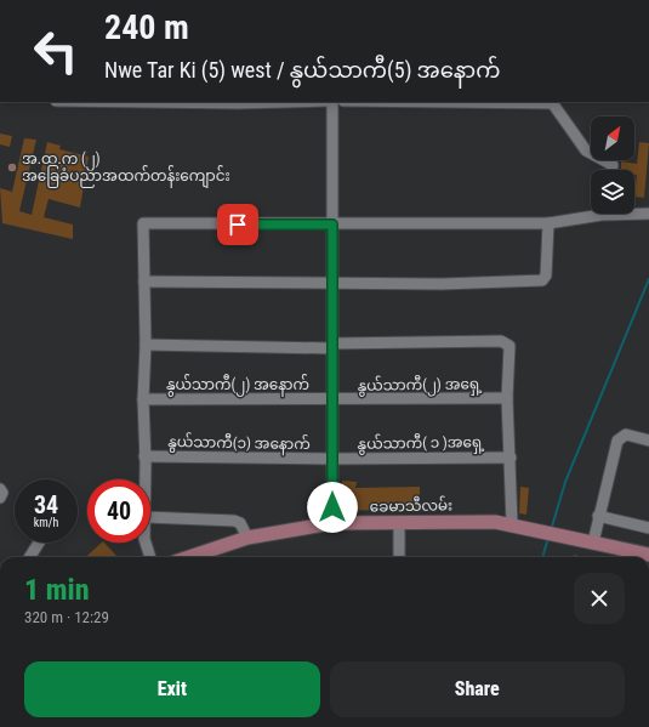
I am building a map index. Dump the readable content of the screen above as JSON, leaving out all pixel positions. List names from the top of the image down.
{
  "streets": {
    "main road": ["ခေမာသီလမ်း"],
    "street": [
      "နွယ်သာကီ(၂) အနောက်",
      "နွယ်သာကီ(၂) အရှေ့",
      "နွယ်သာကီ(၁) အနောက်",
      "နွယ်သာကီ( ၁ )အရှေ့"
    ]
  },
  "crossings": [
    ["နွယ်သာကီ(၂) အနောက်", "နွယ်သာကီ(၂) အရှေ့"],
    ["နွယ်သာကီ(၁) အနောက်", "နွယ်သာကီ( ၁ )အရှေ့"]
  ],
  "places": ["အ.ထ.က (၂) အခြေခံပညာအထက်တန်းကျောင်း"],
  "north": "top right",
  "page": {
    "turn": ["240 m", "Nwe Tar Ki (5) west / နွယ်သာကီ(5) အနောက်"],
    "speed": "34 km/h",
    "limit": "40",
    "heading": ["1 min", "320 m · 12:29"],
    "buttons": ["Exit", "Share"]
  }
}
